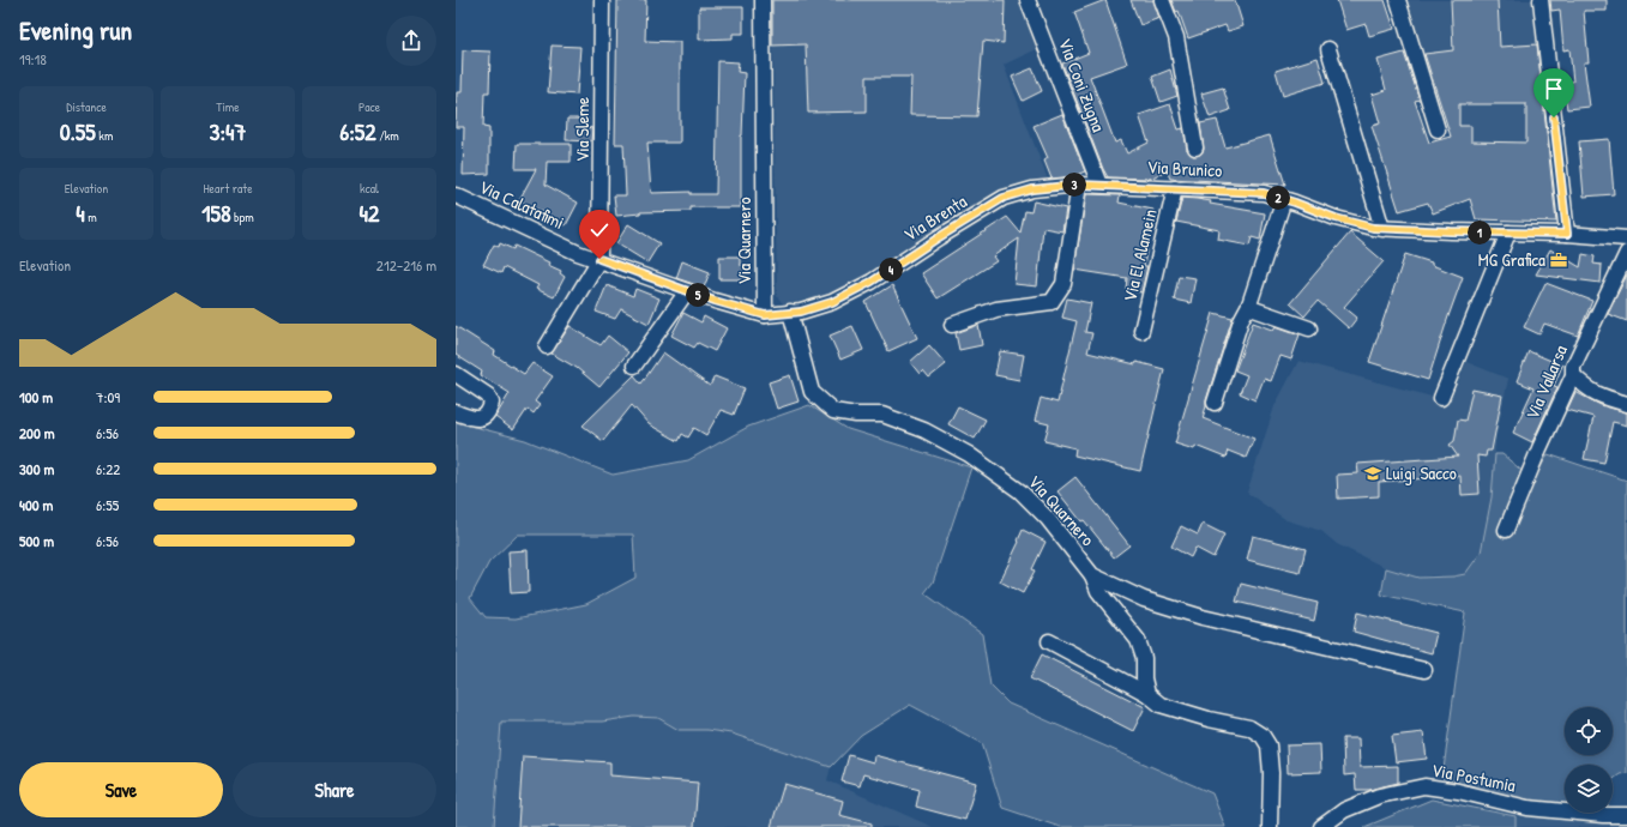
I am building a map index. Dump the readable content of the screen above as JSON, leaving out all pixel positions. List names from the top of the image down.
{
  "streets": {
    "street": [
      "Via Coni Zugna",
      "Via Sleme",
      "Via Brunico",
      "Via Calatafimi",
      "Via Brenta",
      "Via Quarnero",
      "Via El Alamein",
      "Via Vallarsa",
      "Via Postumia"
    ]
  },
  "crossings": [
    ["Via Coni Zugna", "Via Brunico"],
    ["Via Sleme", "Via Calatafimi"],
    ["Via Brunico", "Via Brenta"],
    ["Via Brunico", "Via El Alamein"],
    ["Via Calatafimi", "Via Quarnero"],
    ["Via Brenta", "Via Quarnero"]
  ],
  "places": {
    "office": ["MG Grafica"],
    "school or university": ["Luigi Sacco"]
  },
  "page": {
    "heading": ["Evening run", "19:18"],
    "stats": [
      ["Distance", "0.55 km"],
      ["Time", "3:47"],
      ["Pace", "6:52 /km"],
      ["Elevation", "4 m"],
      ["Heart rate", "158 bpm"],
      ["kcal", "42"]
    ],
    "pins": [
      "3",
      "2",
      "1",
      "4",
      "5"
    ],
    "chart": ["Elevation", "212–216 m"],
    "list": [
      {
        "name": "100 m",
        "note": "7:09"
      },
      {
        "name": "200 m",
        "note": "6:56"
      },
      {
        "name": "300 m",
        "note": "6:22"
      },
      {
        "name": "400 m",
        "note": "6:55"
      },
      {
        "name": "500 m",
        "note": "6:56"
      }
    ],
    "buttons": ["Save", "Share"]
  }
}
